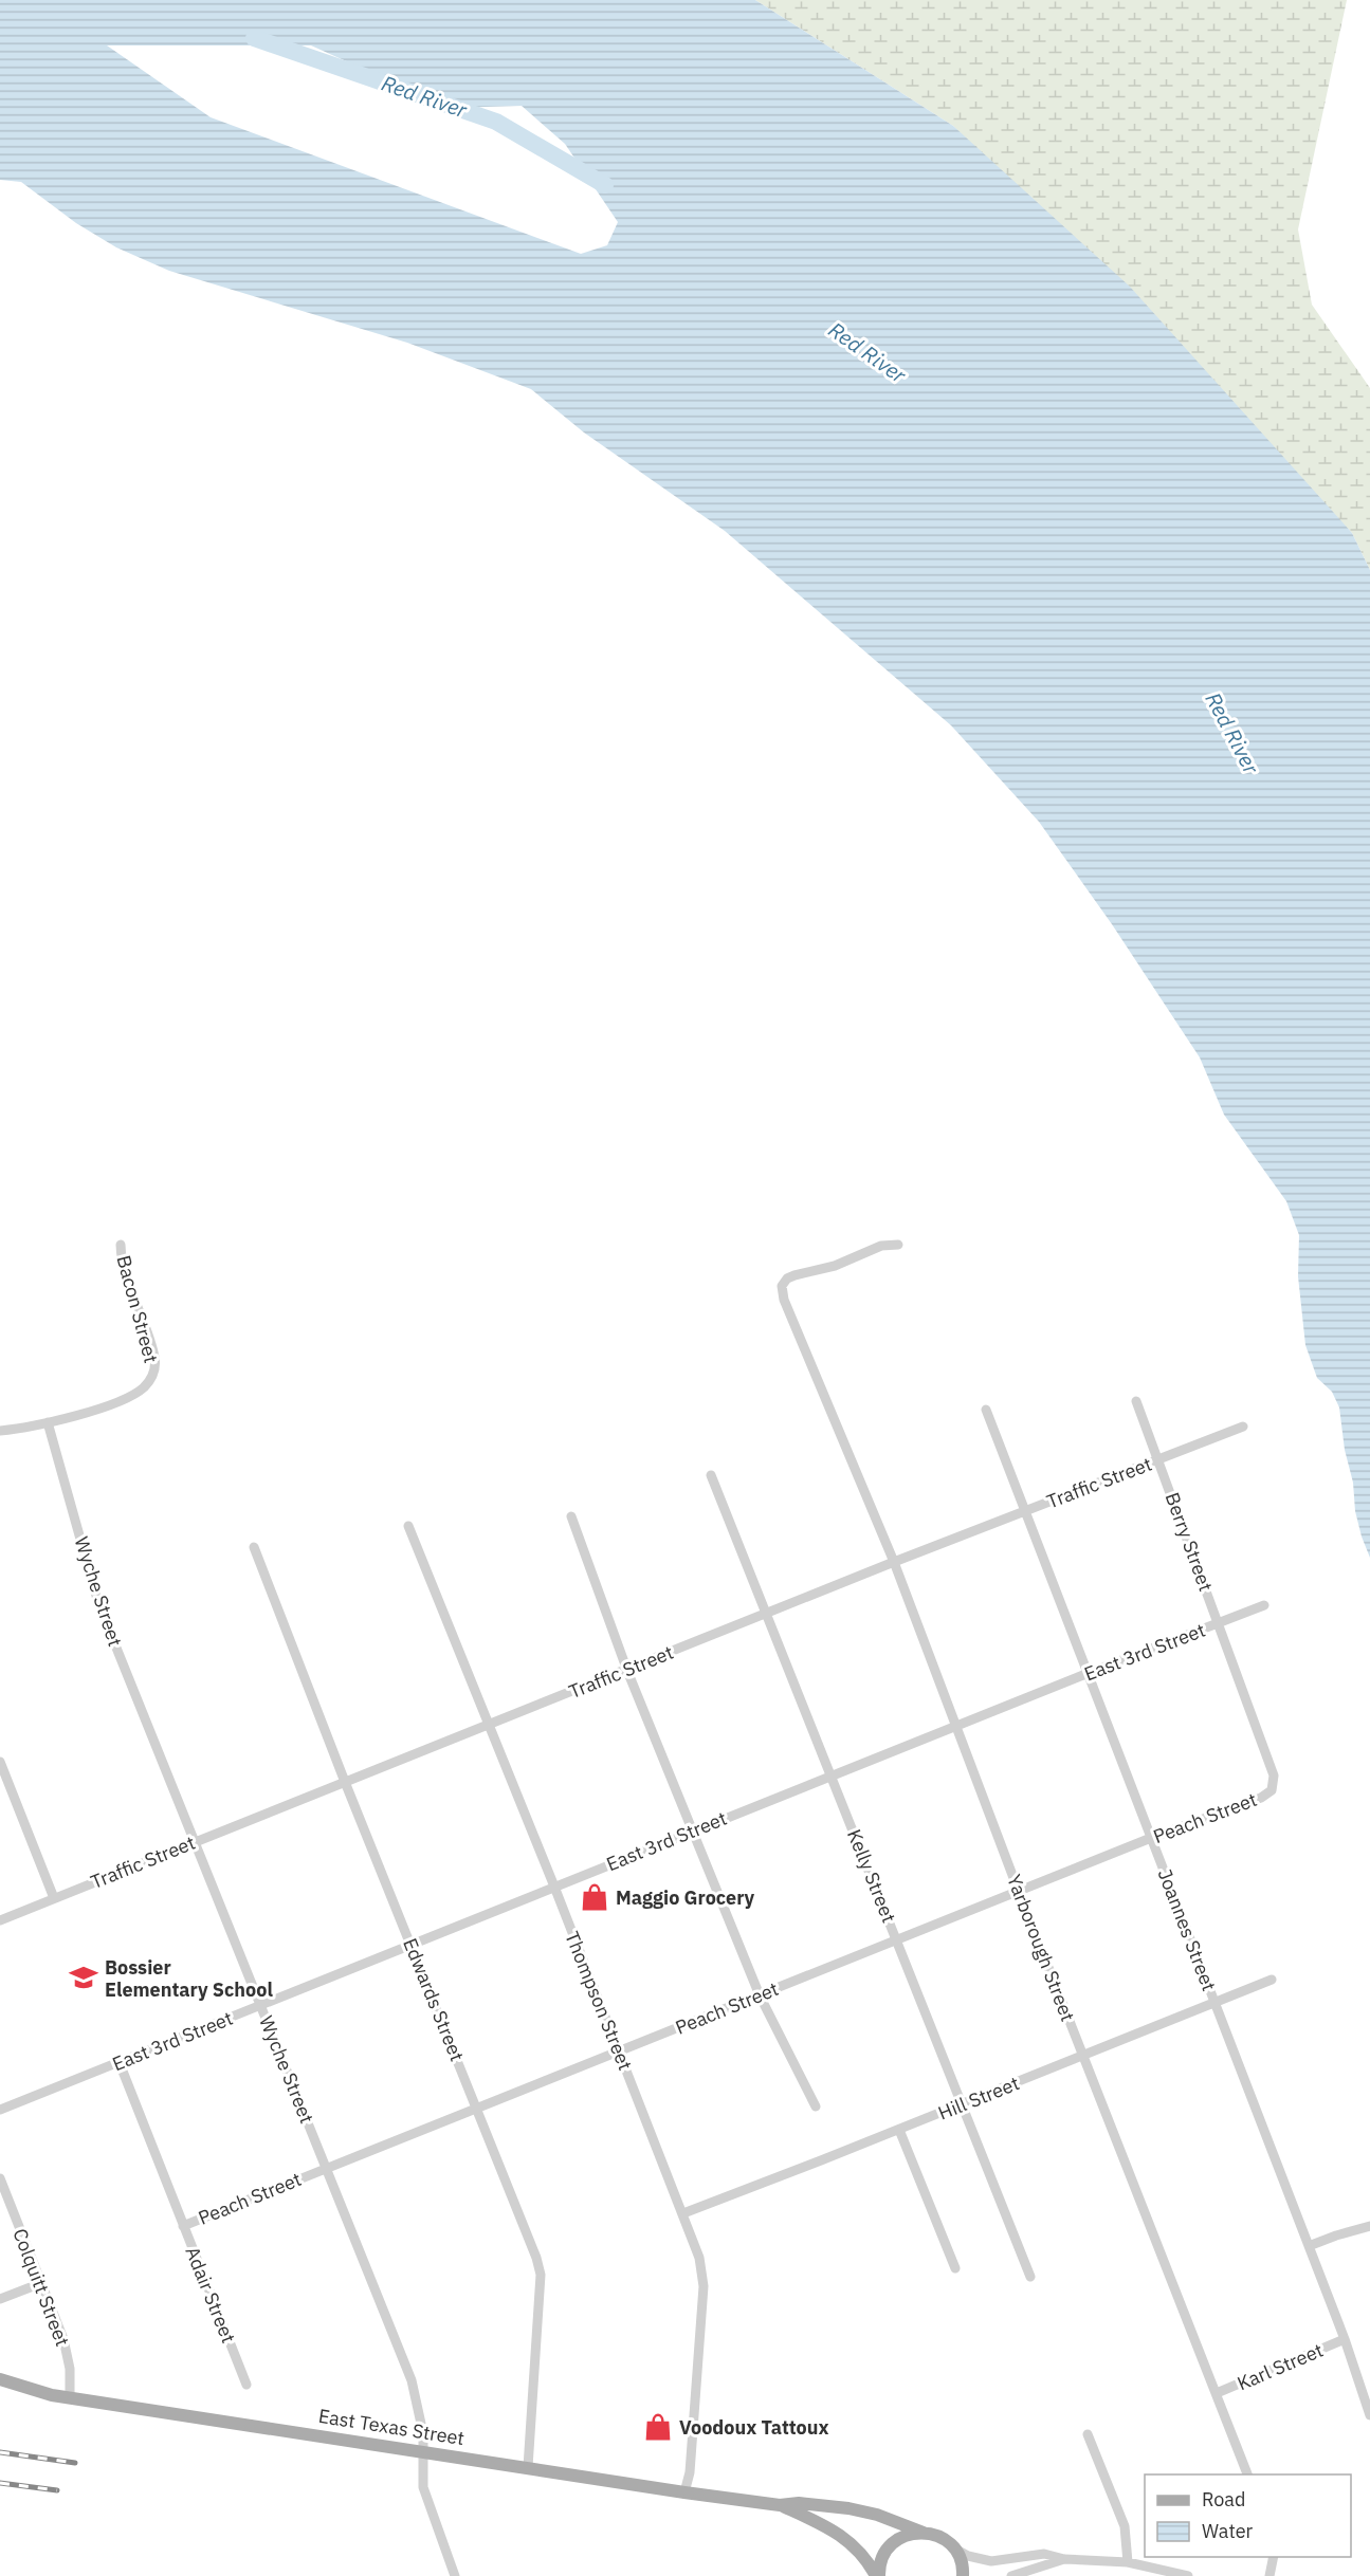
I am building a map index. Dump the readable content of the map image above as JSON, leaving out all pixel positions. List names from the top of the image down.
{
  "streets": {
    "main road": ["East Texas Street"],
    "street": [
      "Bacon Street",
      "Traffic Street",
      "Berry Street",
      "Wyche Street",
      "East 3rd Street",
      "Peach Street",
      "Kelly Street",
      "Joannes Street",
      "Yarborough Street",
      "Edwards Street",
      "Thompson Street",
      "Hill Street",
      "Colquitt Street",
      "Adair Street",
      "Karl Street"
    ]
  },
  "crossings": [
    ["Bacon Street", "Wyche Street"],
    ["Traffic Street", "Berry Street"],
    ["Traffic Street", "Wyche Street"],
    ["Traffic Street", "Kelly Street"],
    ["Traffic Street", "Joannes Street"],
    ["Traffic Street", "Yarborough Street"],
    ["Traffic Street", "Edwards Street"],
    ["Traffic Street", "Thompson Street"],
    ["Berry Street", "East 3rd Street"],
    ["Berry Street", "Peach Street"],
    ["Wyche Street", "East 3rd Street"],
    ["Wyche Street", "Peach Street"],
    ["Wyche Street", "East Texas Street"],
    ["East 3rd Street", "Kelly Street"],
    ["East 3rd Street", "Joannes Street"],
    ["East 3rd Street", "Yarborough Street"],
    ["East 3rd Street", "Edwards Street"],
    ["East 3rd Street", "Thompson Street"],
    ["East 3rd Street", "Adair Street"],
    ["Peach Street", "Kelly Street"],
    ["Peach Street", "Joannes Street"],
    ["Peach Street", "Yarborough Street"],
    ["Peach Street", "Edwards Street"],
    ["Peach Street", "Thompson Street"],
    ["Peach Street", "Adair Street"],
    ["Kelly Street", "Hill Street"],
    ["Joannes Street", "Hill Street"],
    ["Joannes Street", "Karl Street"],
    ["Yarborough Street", "Hill Street"],
    ["Yarborough Street", "Karl Street"],
    ["Edwards Street", "East Texas Street"],
    ["Thompson Street", "Hill Street"],
    ["Thompson Street", "East Texas Street"],
    ["Colquitt Street", "East Texas Street"]
  ],
  "water": ["Red River"],
  "places": {
    "shop": ["Maggio Grocery", "Voodoux Tattoux"],
    "school or university": ["Bossier Elementary School"]
  },
  "legend": ["Road", "Water"]
}
